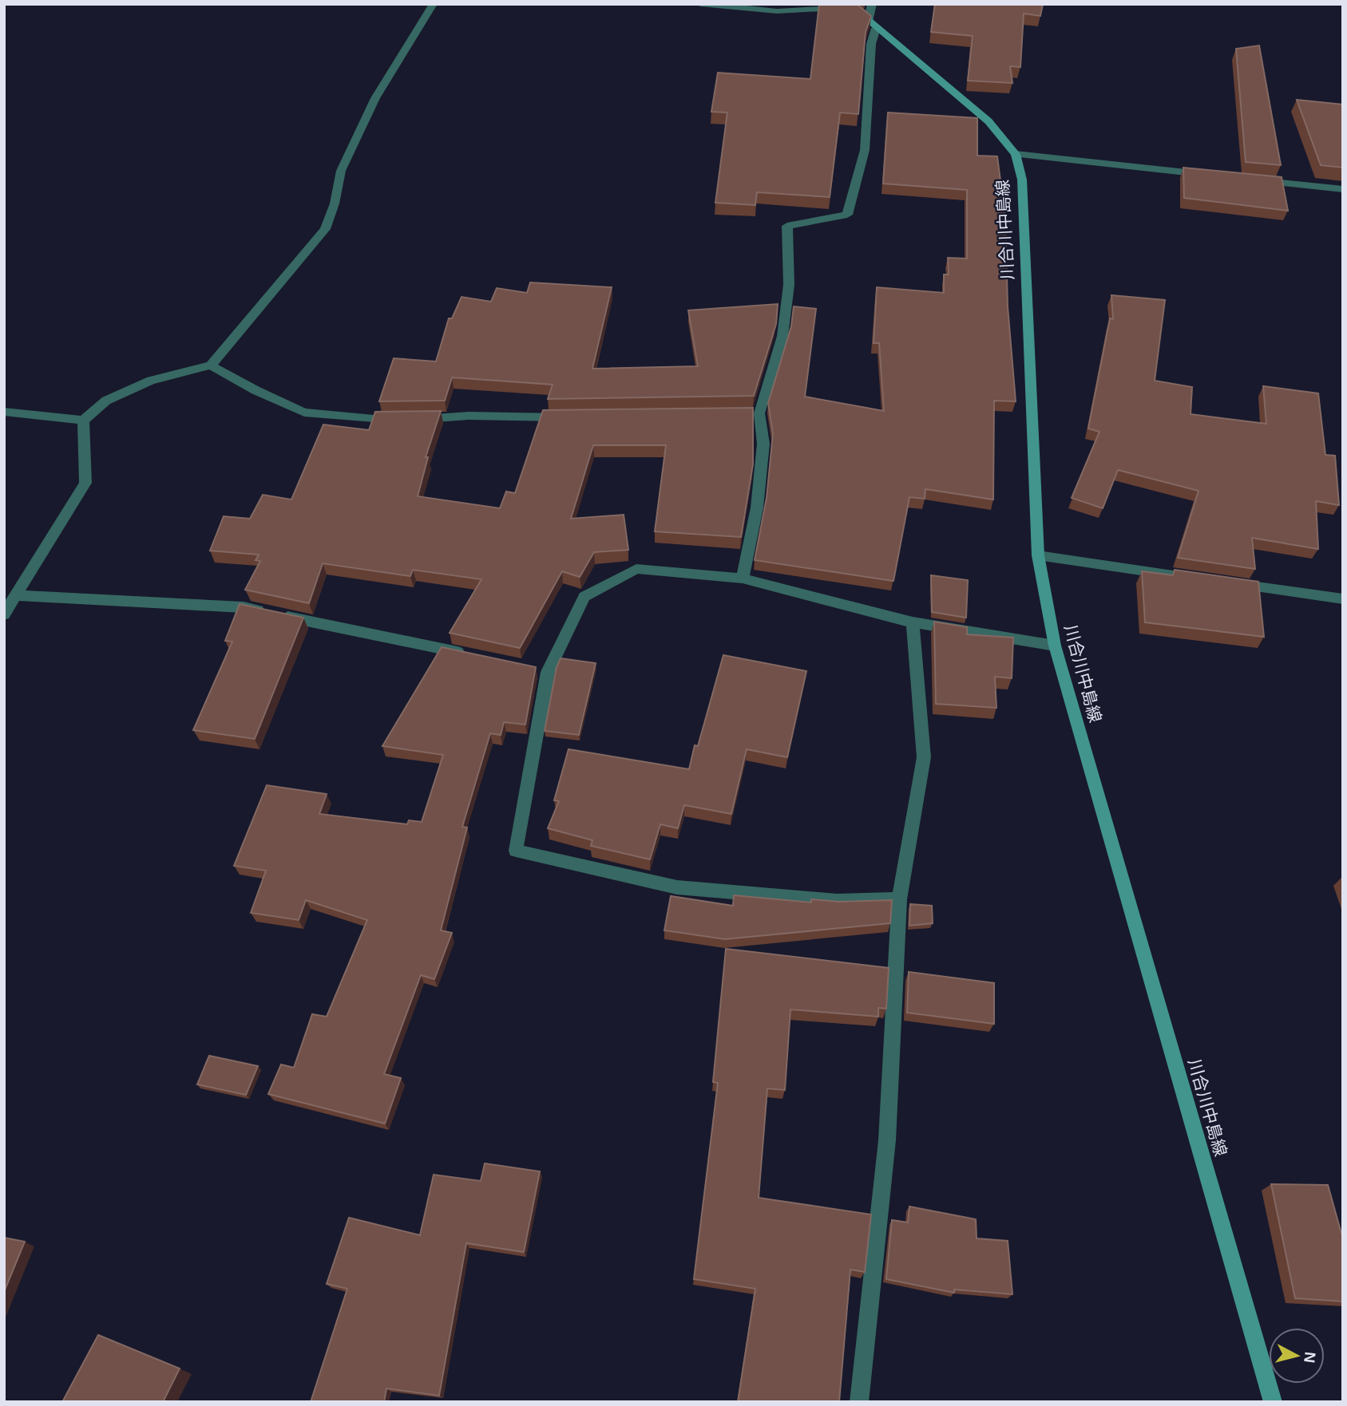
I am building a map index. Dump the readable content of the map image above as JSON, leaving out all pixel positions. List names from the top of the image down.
{
  "streets": {
    "main road": ["川合川中島線"]
  },
  "north": "right"
}
